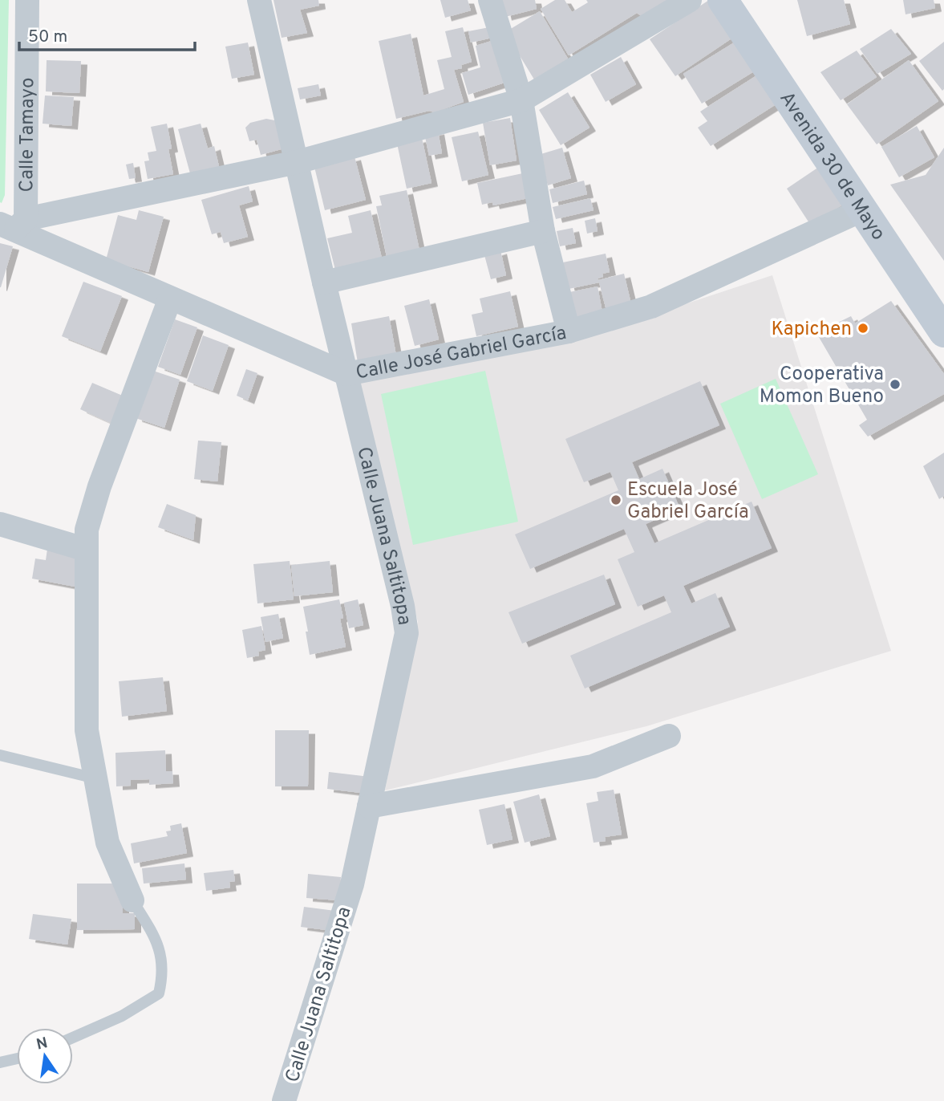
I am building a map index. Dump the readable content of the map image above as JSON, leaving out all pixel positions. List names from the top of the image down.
{
  "streets": {
    "main road": ["Avenida 30 de Mayo"],
    "street": ["Calle Tamayo", "Calle José Gabriel García", "Calle Juana Saltitopa"]
  },
  "crossings": [
    ["Calle Tamayo", "Calle José Gabriel García"],
    ["Avenida 30 de Mayo", "Calle José Gabriel García"],
    ["Calle José Gabriel García", "Calle Juana Saltitopa"]
  ],
  "places": ["Kapichen", "Cooperativa Momon Bueno", "Escuela José Gabriel García"],
  "scale_bar": "50 m",
  "north": "top"
}
